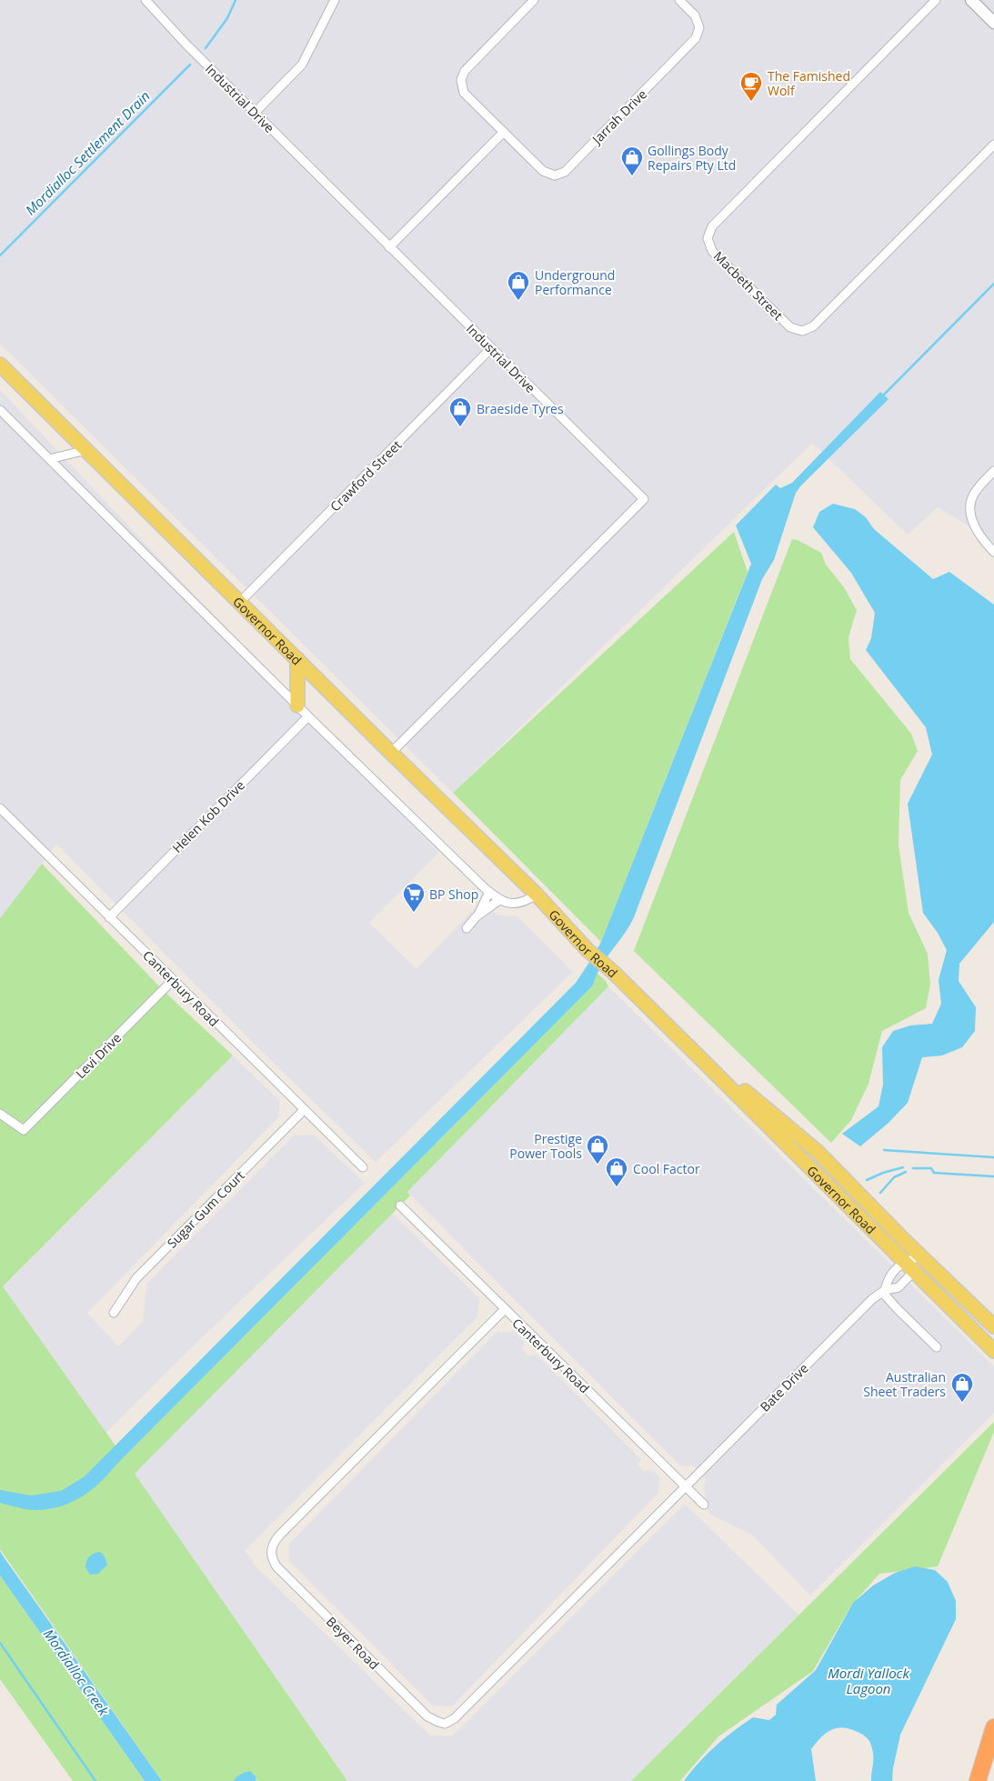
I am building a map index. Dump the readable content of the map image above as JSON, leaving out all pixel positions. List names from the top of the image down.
{
  "streets": {
    "main road": ["Governor Road"],
    "street": [
      "Industrial Drive",
      "Jarrah Drive",
      "Macbeth Street",
      "Crawford Street",
      "Helen Kob Drive",
      "Canterbury Road",
      "Levi Drive",
      "Sugar Gum Court",
      "Bate Drive",
      "Beyer Road"
    ]
  },
  "crossings": [
    ["Industrial Drive", "Crawford Street"],
    ["Industrial Drive", "Governor Road"],
    ["Crawford Street", "Governor Road"],
    ["Governor Road", "Bate Drive"],
    ["Helen Kob Drive", "Canterbury Road"],
    ["Canterbury Road", "Levi Drive"],
    ["Canterbury Road", "Sugar Gum Court"],
    ["Canterbury Road", "Bate Drive"],
    ["Canterbury Road", "Beyer Road"],
    ["Bate Drive", "Beyer Road"]
  ],
  "water": ["Mordialloc Settlement Drain", "Mordialloc Creek", "Mordi Yallock Lagoon"],
  "places": {
    "cafe": ["The Famished Wolf"],
    "shop": [
      "Gollings Body Repairs Pty Ltd",
      "Underground Performance",
      "Braeside Tyres",
      "Prestige Power Tools",
      "Cool Factor",
      "Australian Sheet Traders"
    ],
    "supermarket": ["BP Shop"]
  }
}
